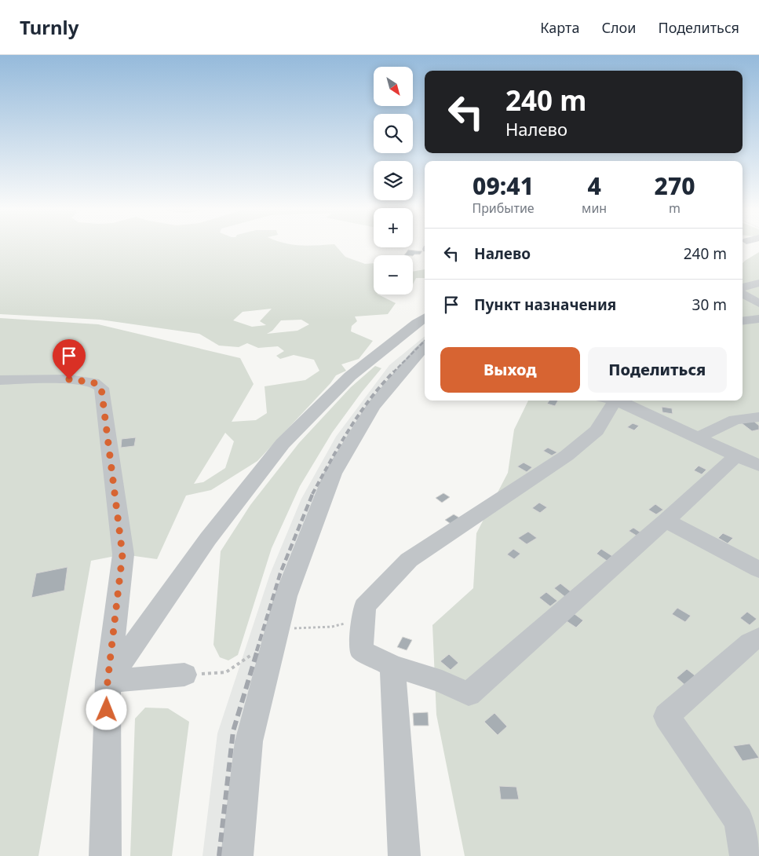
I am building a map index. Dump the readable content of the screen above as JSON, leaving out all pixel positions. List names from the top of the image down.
{
  "north": "bottom right",
  "page": {
    "header": "Turnly",
    "nav": ["Карта", "Слои", "Поделиться"],
    "map_buttons": ["+", "−"],
    "turn": ["240 m", "Налево"],
    "eta": [
      "09:41",
      "Прибытие",
      "4",
      "мин",
      "270",
      "m"
    ],
    "list": [
      {
        "name": "Налево",
        "value": "240 m"
      },
      {
        "name": "Пункт назначения",
        "value": "30 m"
      }
    ],
    "buttons": ["Выход", "Поделиться"]
  }
}
